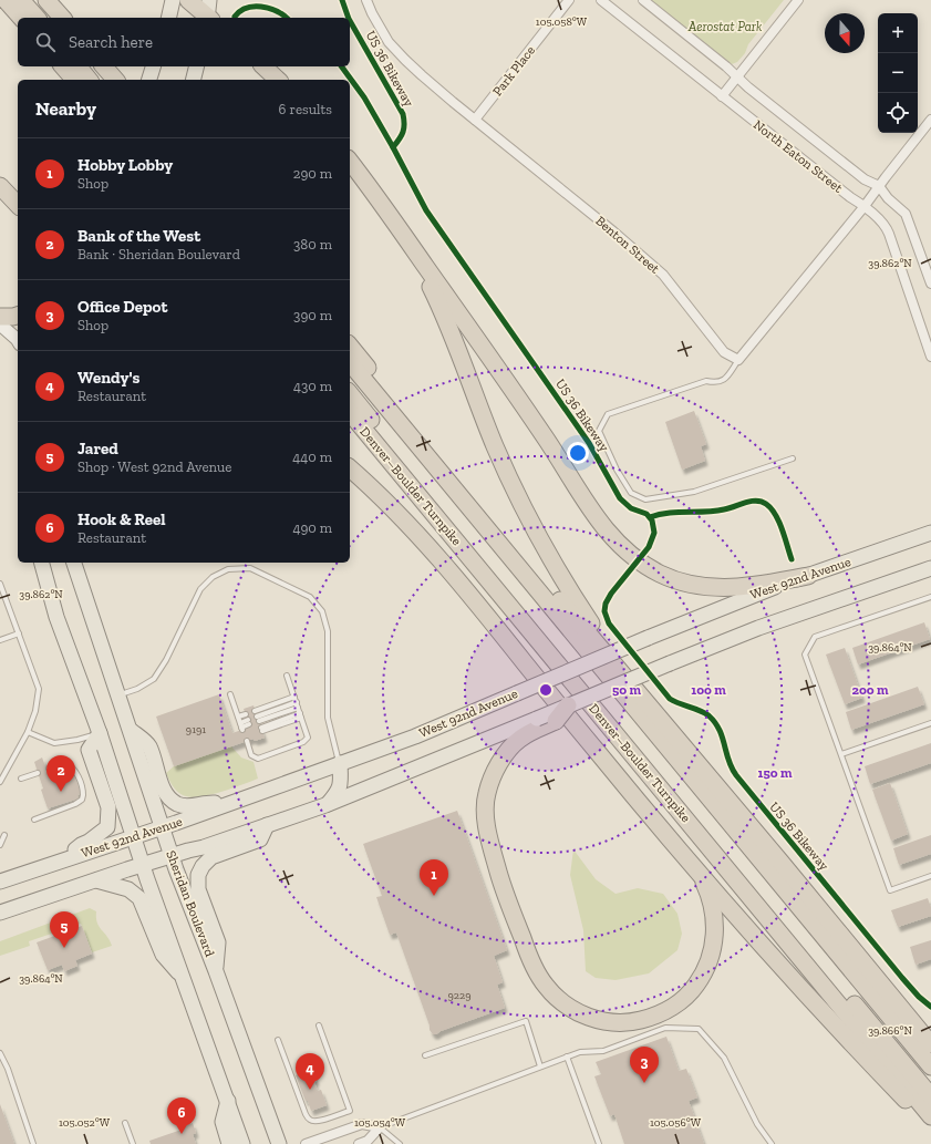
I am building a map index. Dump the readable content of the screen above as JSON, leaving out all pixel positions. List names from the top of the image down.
{
  "streets": {
    "highway": ["Denver–Boulder Turnpike"],
    "main road": ["West 92nd Avenue", "Sheridan Boulevard"],
    "street": ["Park Place", "North Eaton Street", "Benton Street"],
    "cycle path": ["US 36 Bikeway"]
  },
  "crossings": [
    ["Park Place", "Benton Street"],
    ["West 92nd Avenue", "Sheridan Boulevard"]
  ],
  "parks": ["Aerostat Park"],
  "house_numbers": ["9191", "9229"],
  "north": "bottom",
  "page": {
    "map_buttons": ["+", "−"],
    "search": "Search here",
    "heading": ["Nearby", "6 results"],
    "list": [
      {
        "mark": "1",
        "name": "Hobby Lobby",
        "note": "Shop",
        "value": "290 m"
      },
      {
        "mark": "2",
        "name": "Bank of the West",
        "note": "Bank · Sheridan Boulevard",
        "value": "380 m"
      },
      {
        "mark": "3",
        "name": "Office Depot",
        "note": "Shop",
        "value": "390 m"
      },
      {
        "mark": "4",
        "name": "Wendy's",
        "note": "Restaurant",
        "value": "430 m"
      },
      {
        "mark": "5",
        "name": "Jared",
        "note": "Shop · West 92nd Avenue",
        "value": "440 m"
      },
      {
        "mark": "6",
        "name": "Hook & Reel",
        "note": "Restaurant",
        "value": "490 m"
      }
    ],
    "pins": [
      "2",
      "1",
      "5",
      "3",
      "4",
      "6"
    ]
  },
  "coordinates": [
    "105.058°W",
    "39.862°N",
    "39.864°N",
    "39.866°N",
    "105.052°W",
    "105.054°W",
    "105.056°W"
  ],
  "rings": [
    "50 m",
    "100 m",
    "200 m",
    "150 m"
  ]
}
